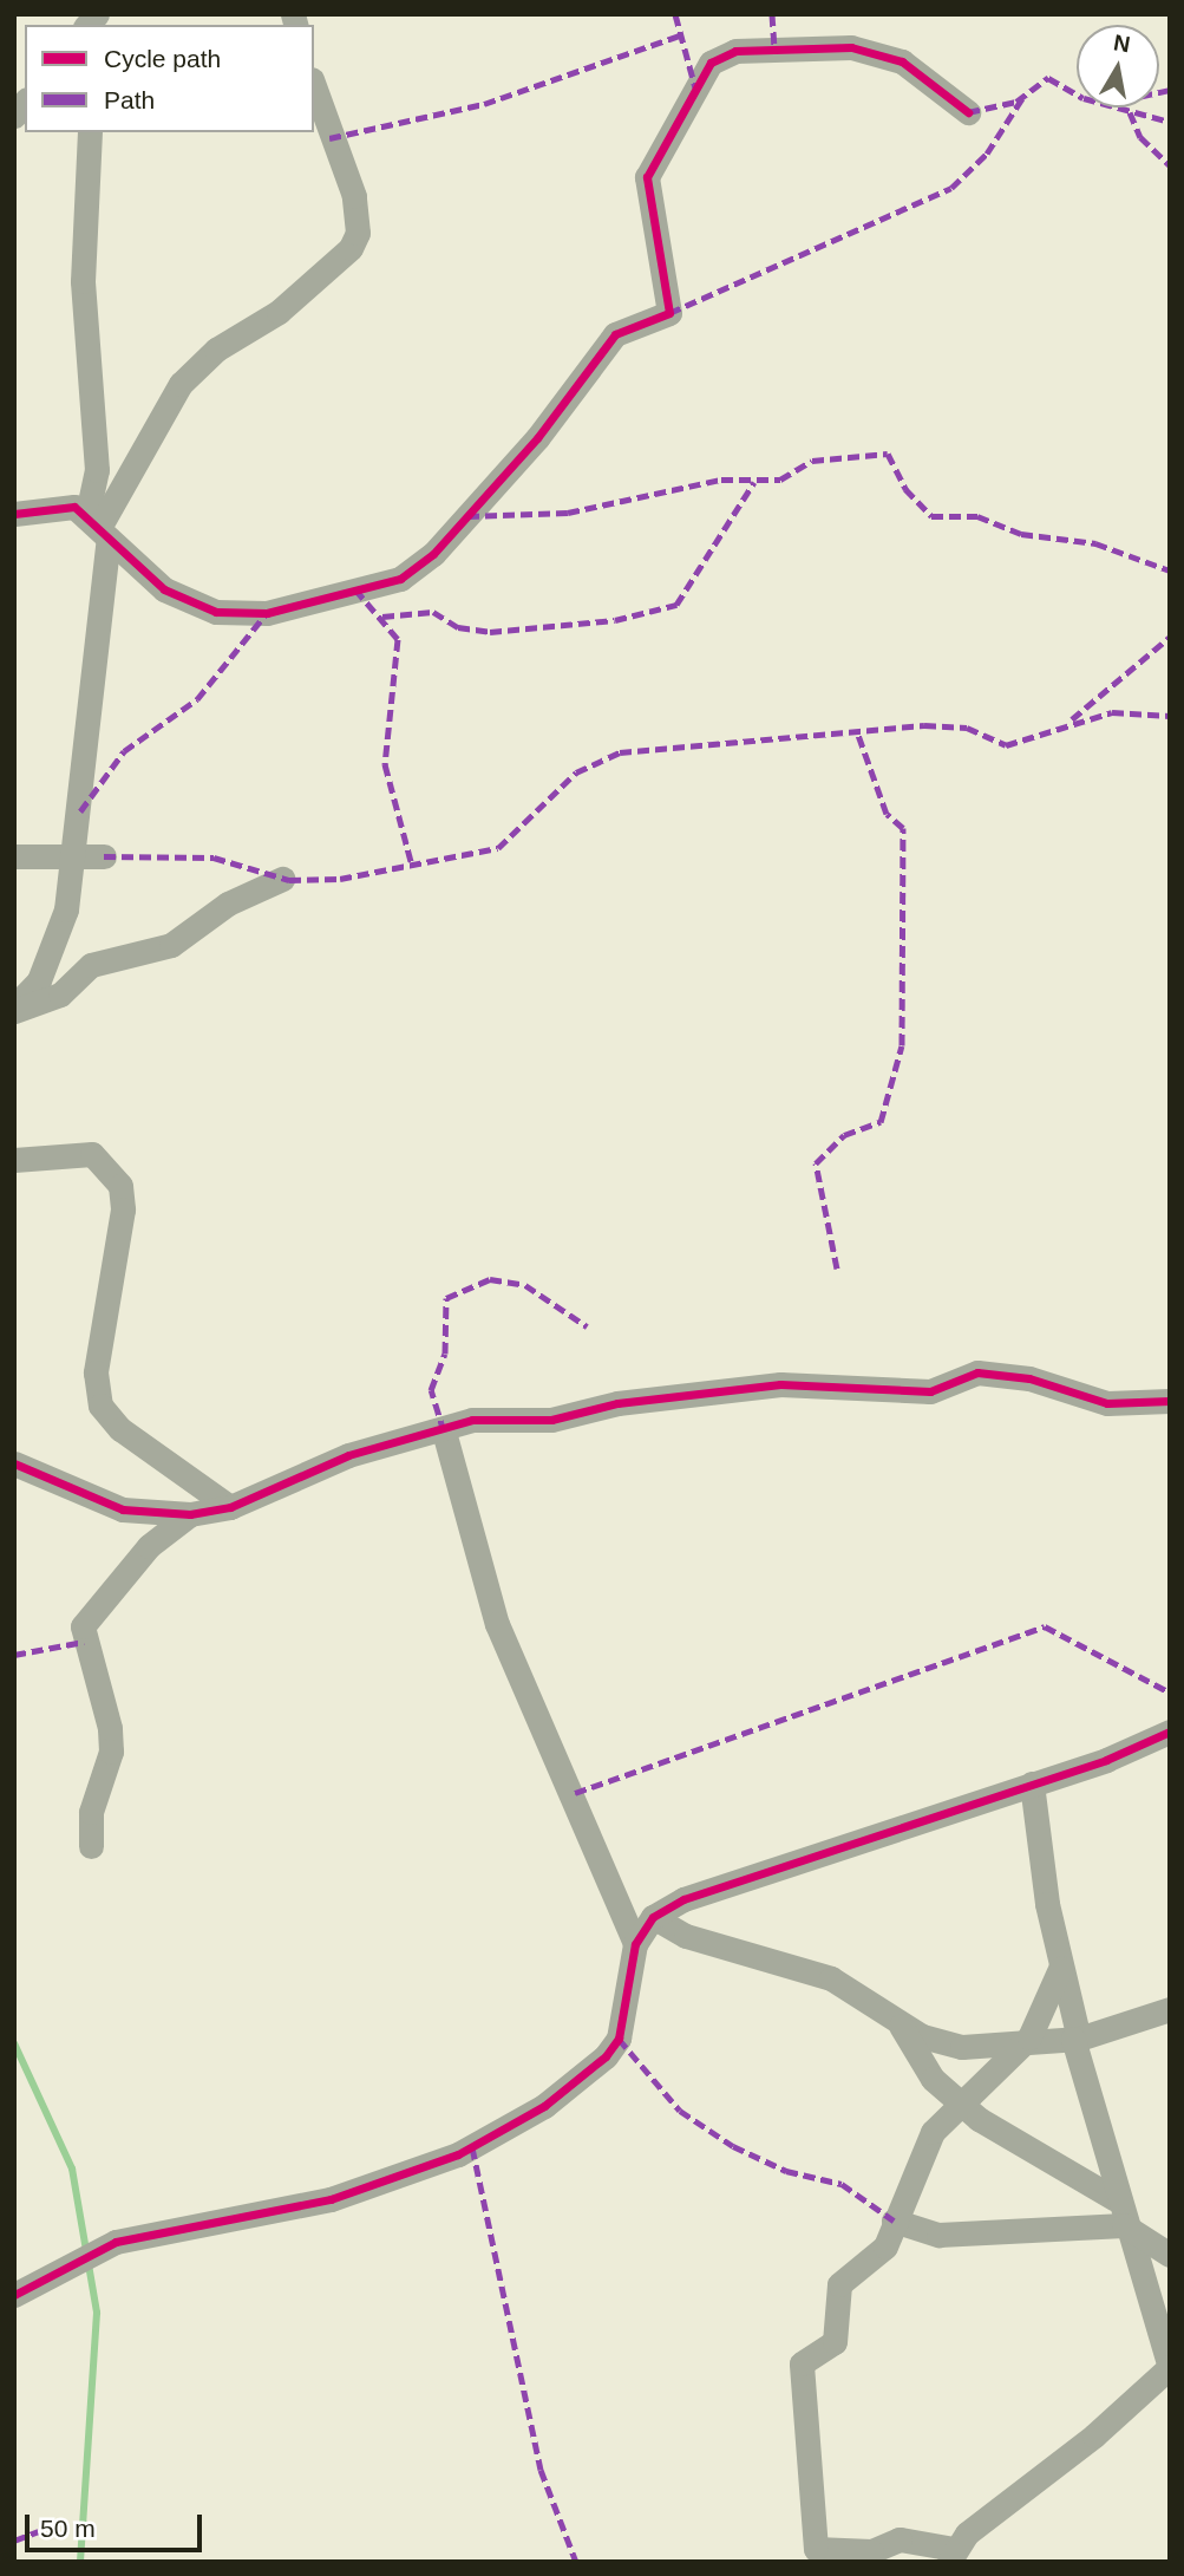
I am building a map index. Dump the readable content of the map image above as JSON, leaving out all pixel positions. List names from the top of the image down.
{
  "legend": ["Cycle path", "Path"],
  "scale_bar": "50 m",
  "north": "top"
}
